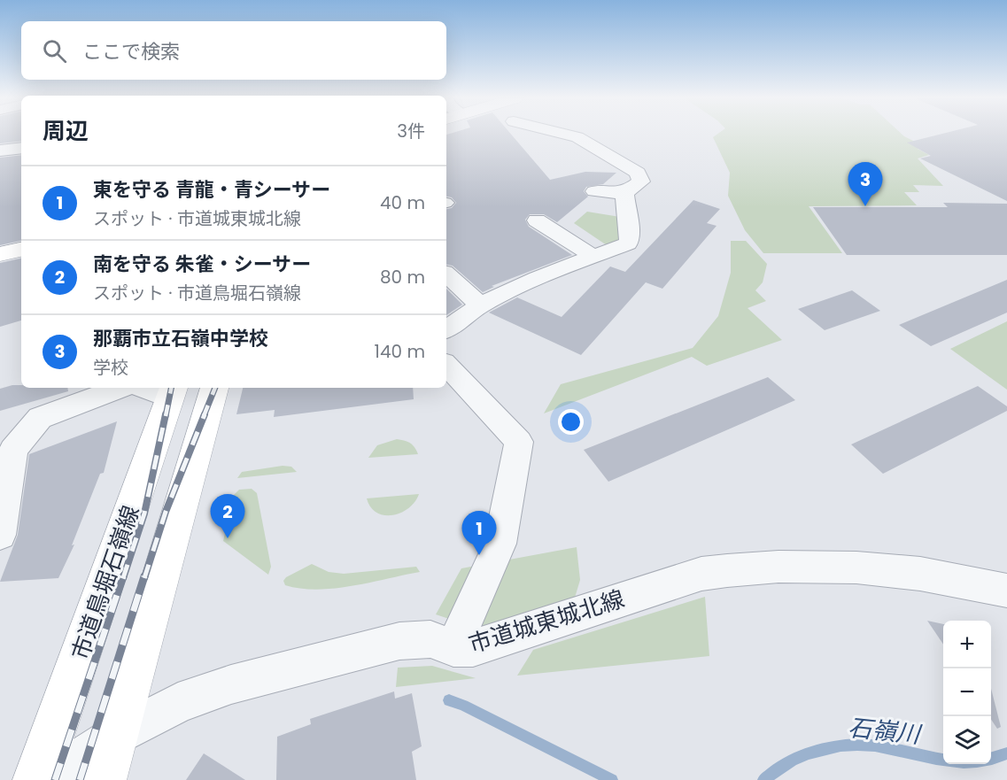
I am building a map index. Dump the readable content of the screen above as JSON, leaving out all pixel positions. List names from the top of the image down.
{
  "streets": {
    "street": ["市道鳥堀石嶺線", "市道城東城北線"]
  },
  "water": ["石嶺川"],
  "page": {
    "search": "ここで検索",
    "heading": ["周辺", "3件"],
    "pins": ["3", "2", "1"],
    "list": [
      {
        "mark": "1",
        "name": "東を守る 青龍・青シーサー",
        "note": "スポット · 市道城東城北線",
        "value": "40 m"
      },
      {
        "mark": "2",
        "name": "南を守る 朱雀・シーサー",
        "note": "スポット · 市道鳥堀石嶺線",
        "value": "80 m"
      },
      {
        "mark": "3",
        "name": "那覇市立石嶺中学校",
        "note": "学校",
        "value": "140 m"
      }
    ],
    "map_buttons": ["+", "−"]
  }
}
